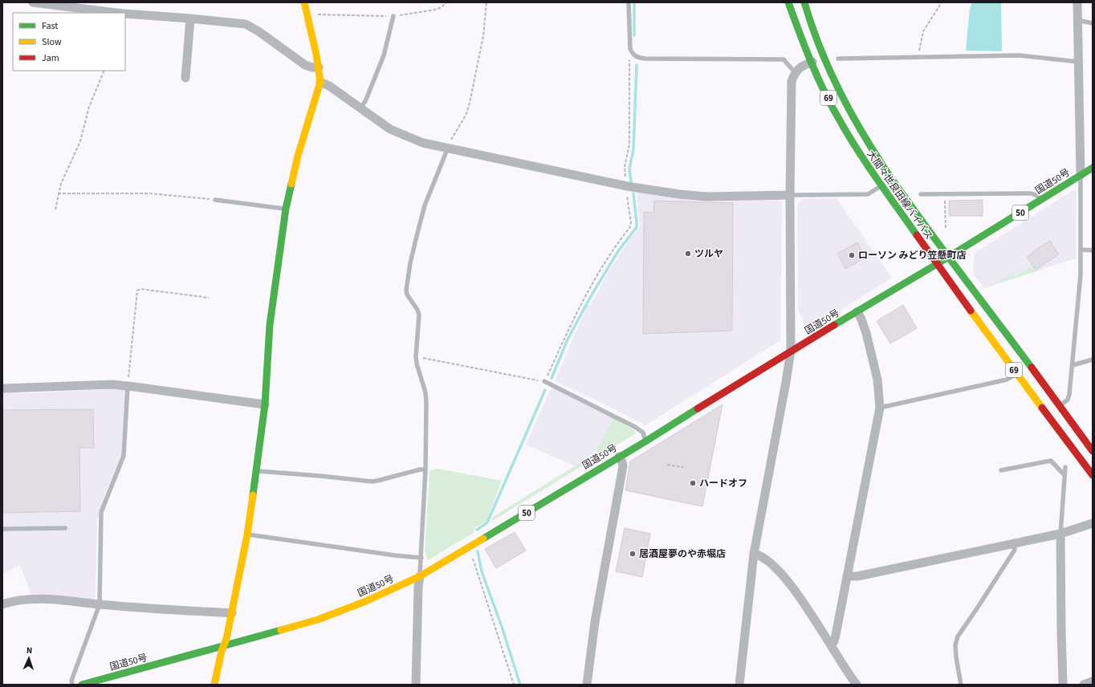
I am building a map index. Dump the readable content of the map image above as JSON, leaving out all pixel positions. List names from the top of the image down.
{
  "streets": {
    "main road": [
      "69",
      "国道50号",
      "大間々世良田線バイパス",
      "50"
    ]
  },
  "crossings": [
    ["国道50号", "大間々世良田線バイパス"]
  ],
  "places": [
    "ツルヤ",
    "ローソン みどり笠懸町店",
    "ハードオフ",
    "居酒屋夢のや赤堀店"
  ],
  "legend": ["Fast", "Slow", "Jam"],
  "north": "top"
}
